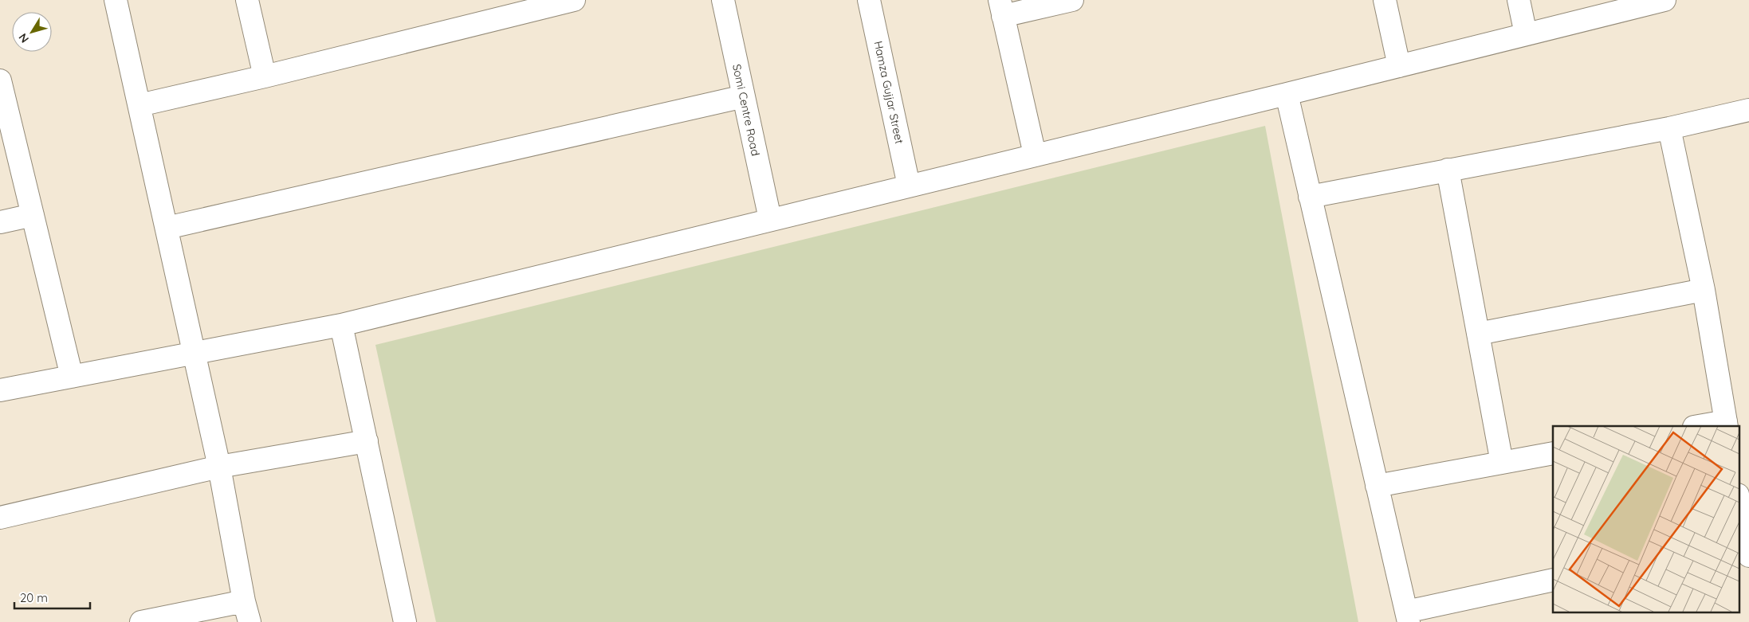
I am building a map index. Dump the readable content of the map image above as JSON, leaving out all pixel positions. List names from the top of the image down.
{
  "streets": {
    "street": ["Hamza Gujjar Street", "Somi Centre Road"]
  },
  "scale_bar": "20 m",
  "north": "bottom left"
}
